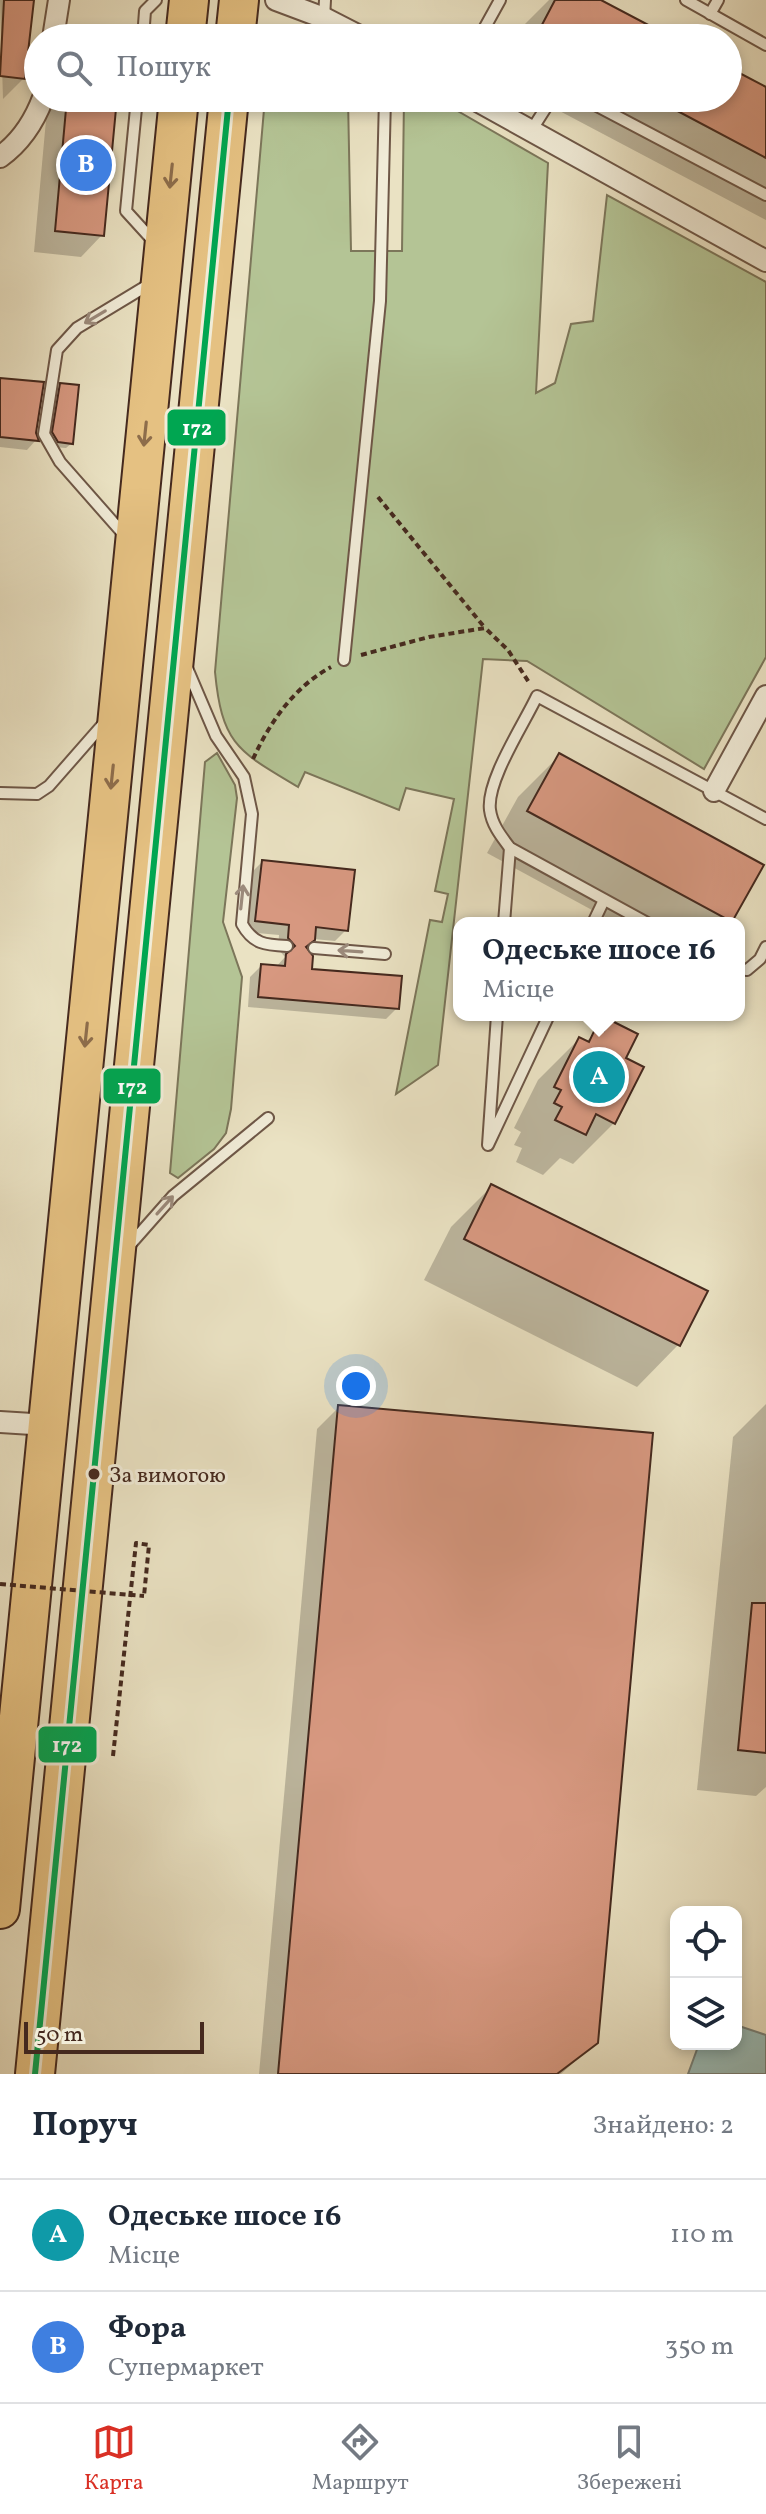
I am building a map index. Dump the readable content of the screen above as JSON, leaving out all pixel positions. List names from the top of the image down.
{
  "places": ["За вимогою"],
  "lines": ["transit line 172"],
  "scale_bar": "50 m",
  "page": {
    "search": "Пошук",
    "pins": ["B", "A"],
    "popup": ["Одеське шосе 16", "Місце"],
    "scale": "50 m",
    "heading": ["Поруч", "Знайдено: 2"],
    "list": [
      {
        "mark": "A",
        "name": "Одеське шосе 16",
        "note": "Місце",
        "value": "110 m"
      },
      {
        "mark": "B",
        "name": "Фора",
        "note": "Супермаркет",
        "value": "350 m"
      }
    ],
    "nav": ["Карта", "Маршрут", "Збережені"]
  }
}
